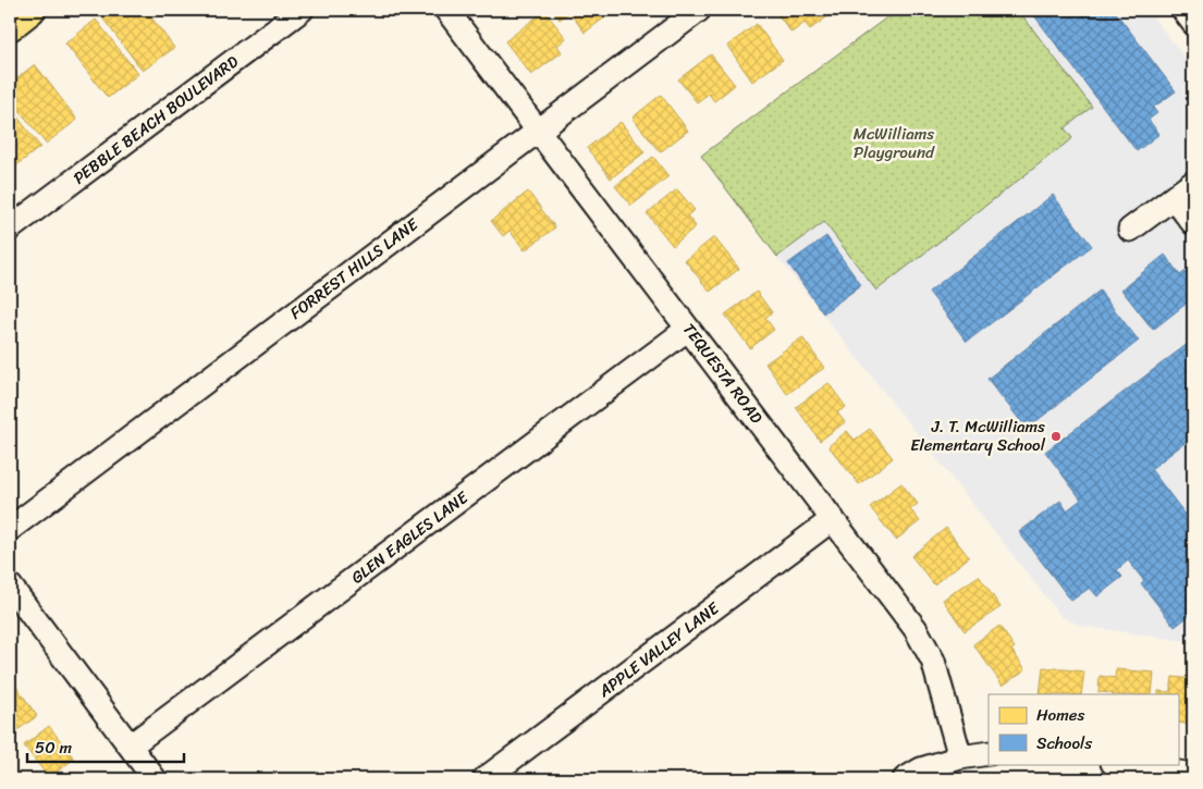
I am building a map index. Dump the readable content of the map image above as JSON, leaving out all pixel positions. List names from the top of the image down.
{
  "streets": {
    "street": [
      "PEBBLE BEACH BOULEVARD",
      "FORREST HILLS LANE",
      "TEQUESTA ROAD",
      "GLEN EAGLES LANE",
      "APPLE VALLEY LANE"
    ]
  },
  "crossings": [
    ["FORREST HILLS LANE", "TEQUESTA ROAD"],
    ["TEQUESTA ROAD", "GLEN EAGLES LANE"],
    ["TEQUESTA ROAD", "APPLE VALLEY LANE"]
  ],
  "parks": ["McWilliams Playground"],
  "places": ["J. T. McWilliams Elementary School"],
  "legend": ["Homes", "Schools"],
  "scale_bar": "50 m"
}
